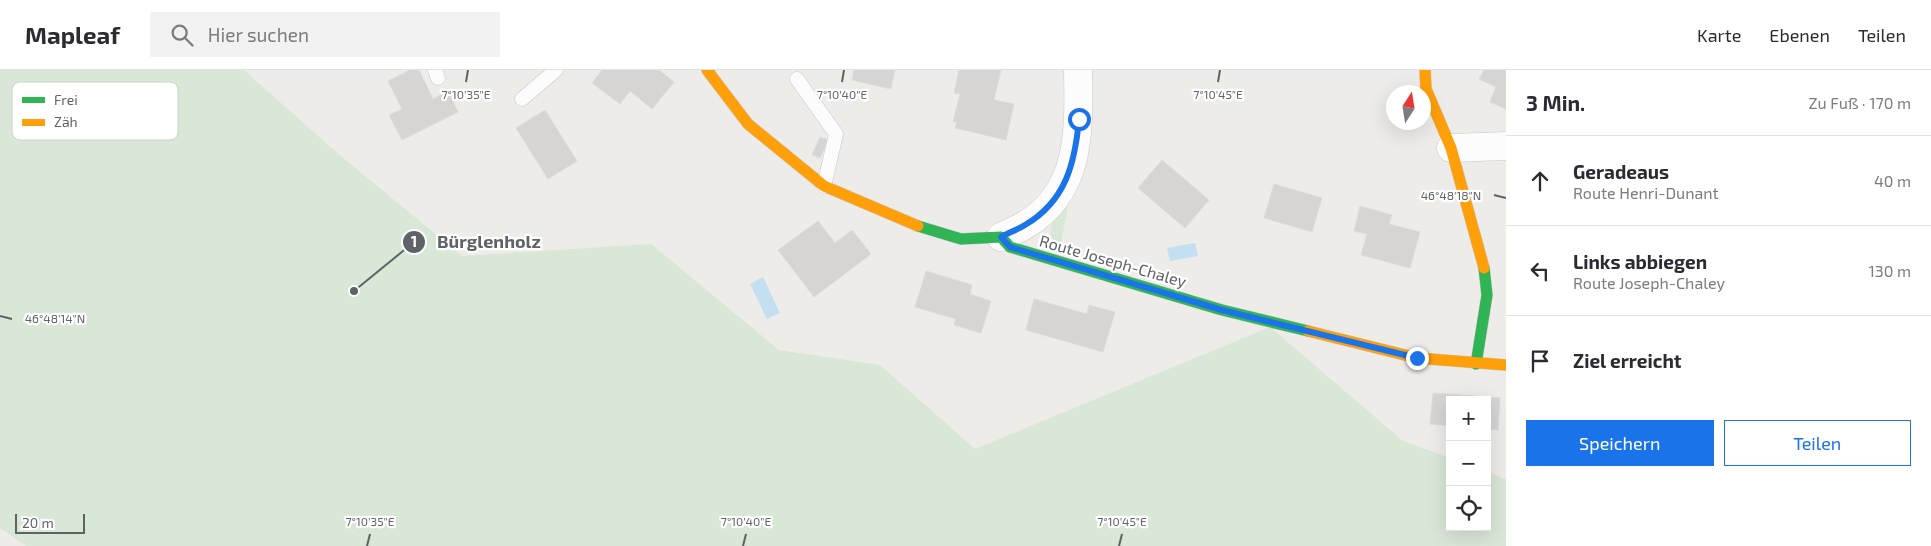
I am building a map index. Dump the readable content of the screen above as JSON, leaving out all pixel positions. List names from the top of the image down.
{
  "streets": {
    "street": ["Route Joseph-Chaley"]
  },
  "places": ["Bürglenholz"],
  "legend": ["Frei", "Zäh"],
  "scale_bar": "20 m",
  "north": "top",
  "page": {
    "header": "Mapleaf",
    "search": "Hier suchen",
    "nav": ["Karte", "Ebenen", "Teilen"],
    "heading": ["3 Min.", "Zu Fuß · 170 m"],
    "list": [
      ["Geradeaus", "Route Henri-Dunant", "40 m"],
      ["Links abbiegen", "Route Joseph-Chaley", "130 m"],
      "Ziel erreicht"
    ],
    "map_buttons": ["+", "−"],
    "buttons": ["Speichern", "Teilen"],
    "scale": "20 m"
  },
  "coordinates": [
    "7°10'35\"E",
    "7°10'40\"E",
    "7°10'45\"E",
    "46°48'18\"N",
    "46°48'14\"N"
  ]
}
